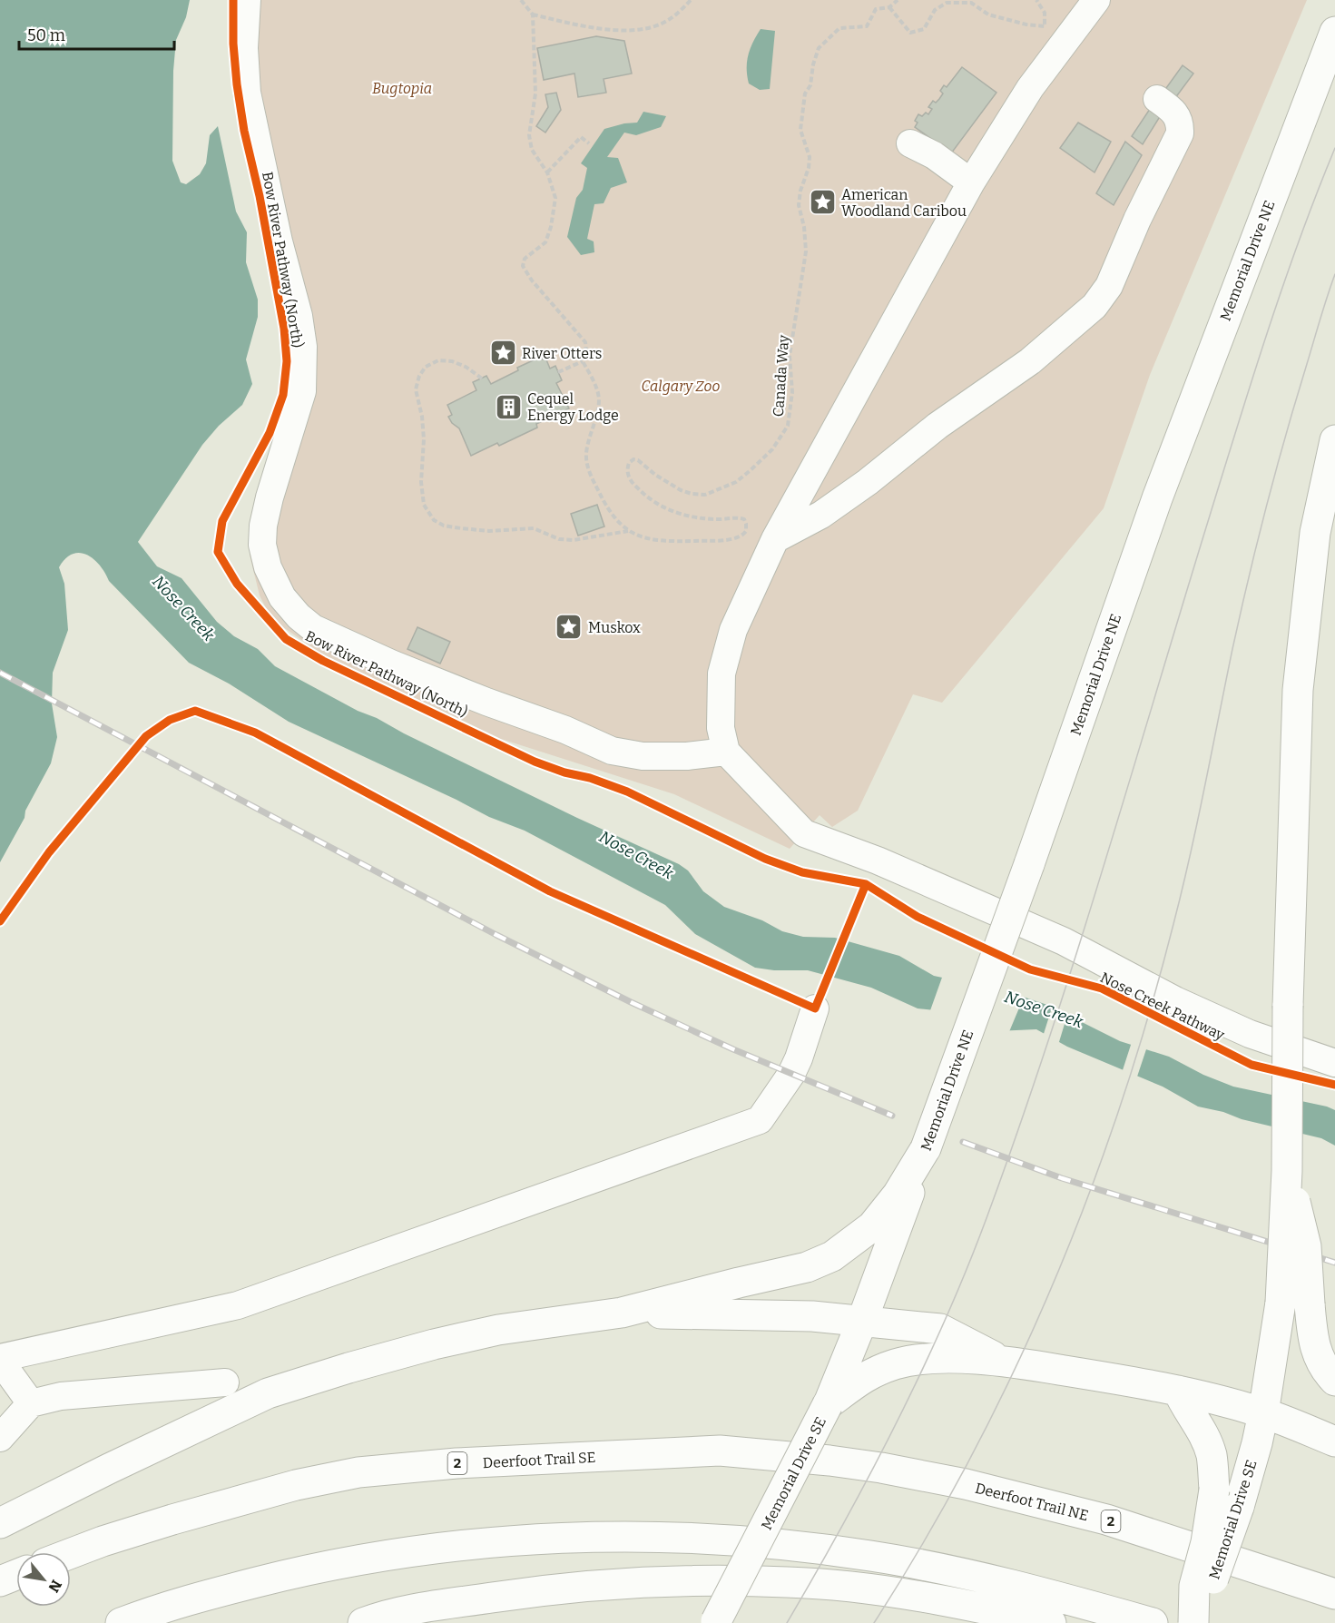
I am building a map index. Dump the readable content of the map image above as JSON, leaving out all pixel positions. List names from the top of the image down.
{
  "streets": {
    "highway": [
      "Memorial Drive NE",
      "Deerfoot Trail SE",
      "2",
      "Memorial Drive SE",
      "Deerfoot Trail NE"
    ],
    "path": ["Canada Way"],
    "cycle path": ["Bow River Pathway (North)"]
  },
  "crossings": [
    ["Memorial Drive NE", "Memorial Drive SE"],
    ["Deerfoot Trail SE", "Deerfoot Trail NE"]
  ],
  "water": ["Nose Creek"],
  "parks": ["Bugtopia", "Calgary Zoo"],
  "places": {
    "place": ["American Woodland Caribou", "River Otters", "Muskox"],
    "building": ["Cequel Energy Lodge"]
  },
  "scale_bar": "50 m",
  "north": "bottom right"
}
